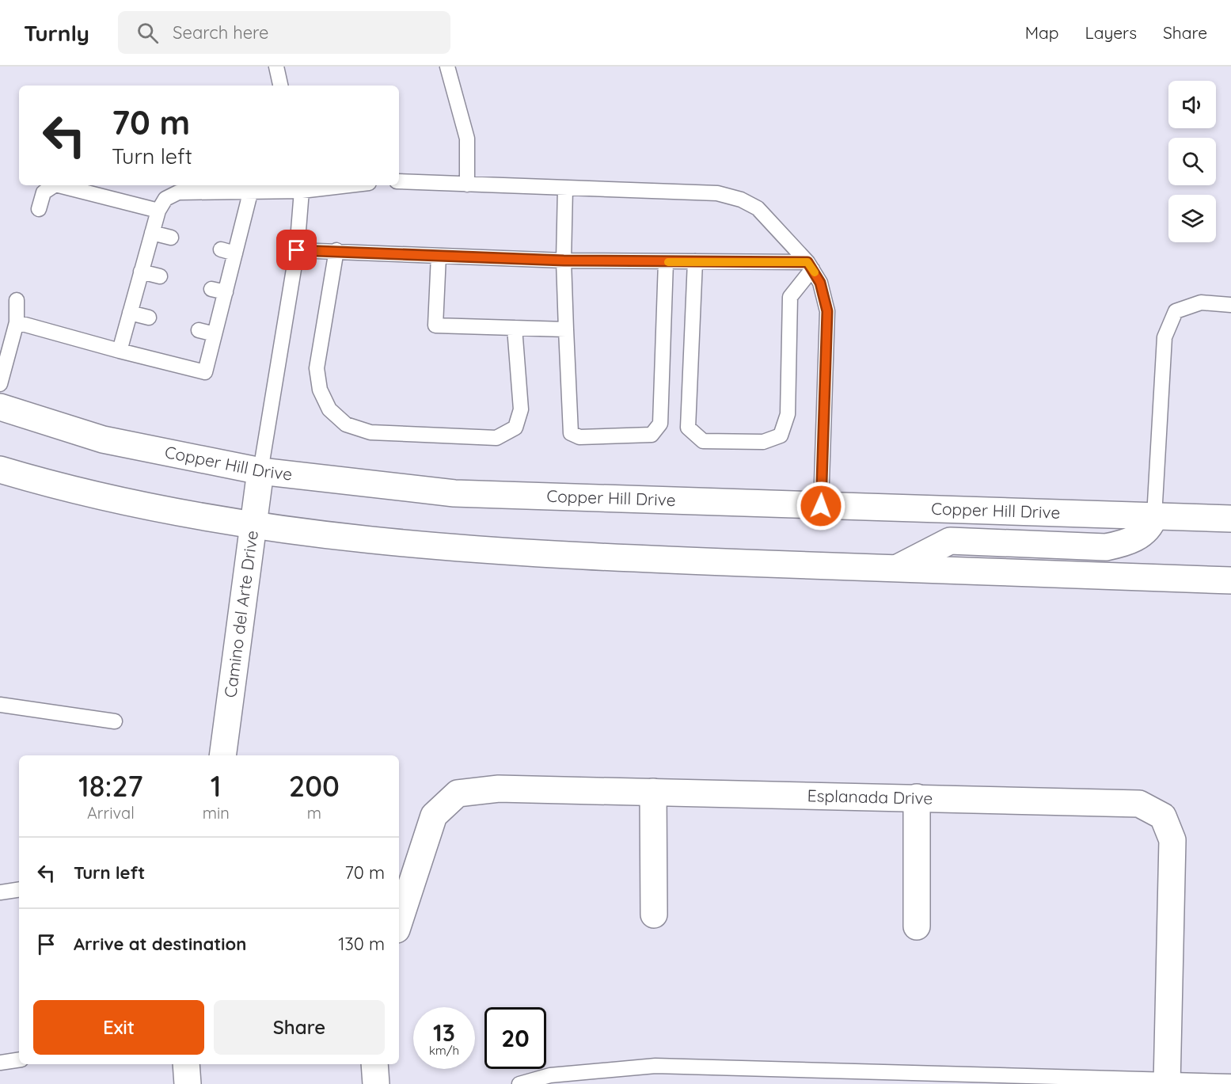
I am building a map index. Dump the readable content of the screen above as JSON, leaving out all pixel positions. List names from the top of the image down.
{
  "streets": {
    "main road": ["Copper Hill Drive", "Camino del Arte Drive", "Esplanada Drive"]
  },
  "crossings": [
    ["Copper Hill Drive", "Camino del Arte Drive"]
  ],
  "page": {
    "header": "Turnly",
    "search": "Search here",
    "nav": ["Map", "Layers", "Share"],
    "turn": ["70 m", "Turn left"],
    "eta": [
      "18:27",
      "Arrival",
      "1",
      "min",
      "200",
      "m"
    ],
    "list": [
      {
        "name": "Turn left",
        "value": "70 m"
      },
      {
        "name": "Arrive at destination",
        "value": "130 m"
      }
    ],
    "buttons": ["Exit", "Share"],
    "speed": "13 km/h",
    "limit": "20"
  }
}
